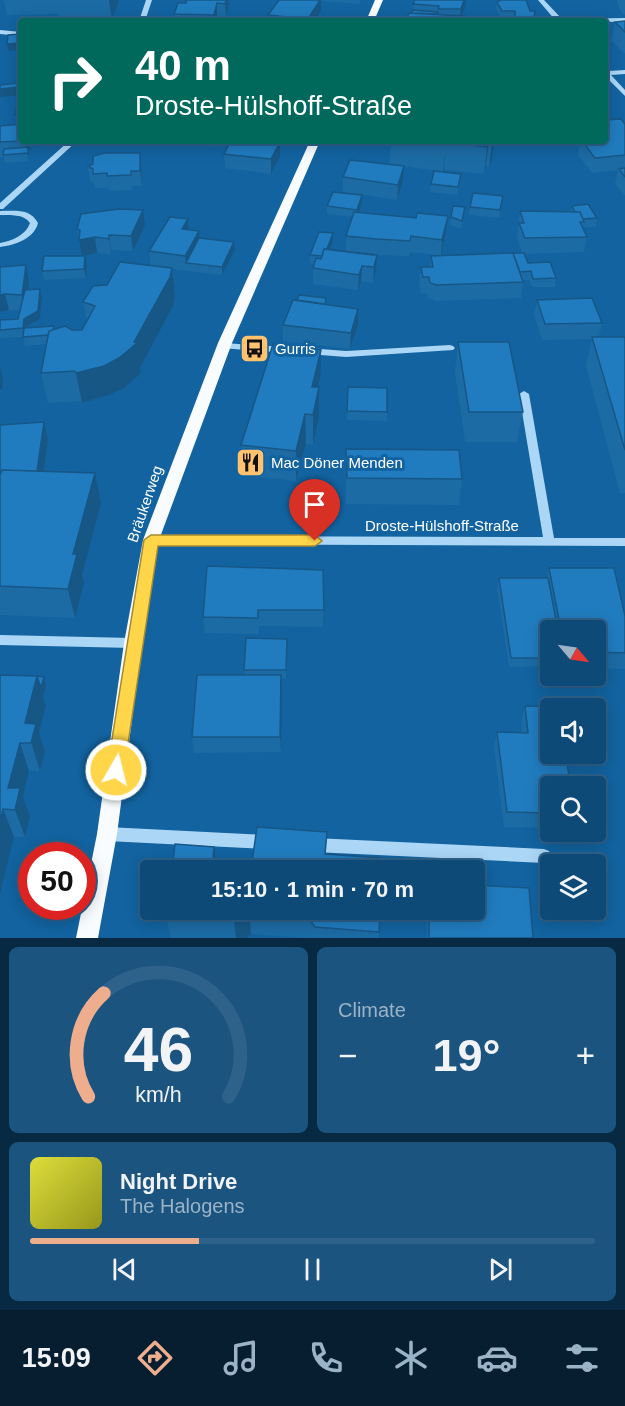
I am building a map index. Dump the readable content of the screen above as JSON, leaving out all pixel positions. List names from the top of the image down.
{
  "streets": {
    "main road": ["Bräukerweg"],
    "street": ["Droste-Hülshoff-Straße"]
  },
  "crossings": [
    ["Bräukerweg", "Droste-Hülshoff-Straße"]
  ],
  "places": {
    "bus stop": ["Gurris"],
    "restaurant": ["Mac Döner Menden"]
  },
  "north": "bottom right",
  "page": {
    "turn": ["40 m", "Droste-Hülshoff-Straße"],
    "limit": "50",
    "trip": "15:10 · 1 min · 70 m",
    "tile": "Climate",
    "heat": ["−", "19°", "+"],
    "song": ["Night Drive", "The Halogens"],
    "tabs": "15:09",
    "gauge": ["46", "km/h"]
  }
}
